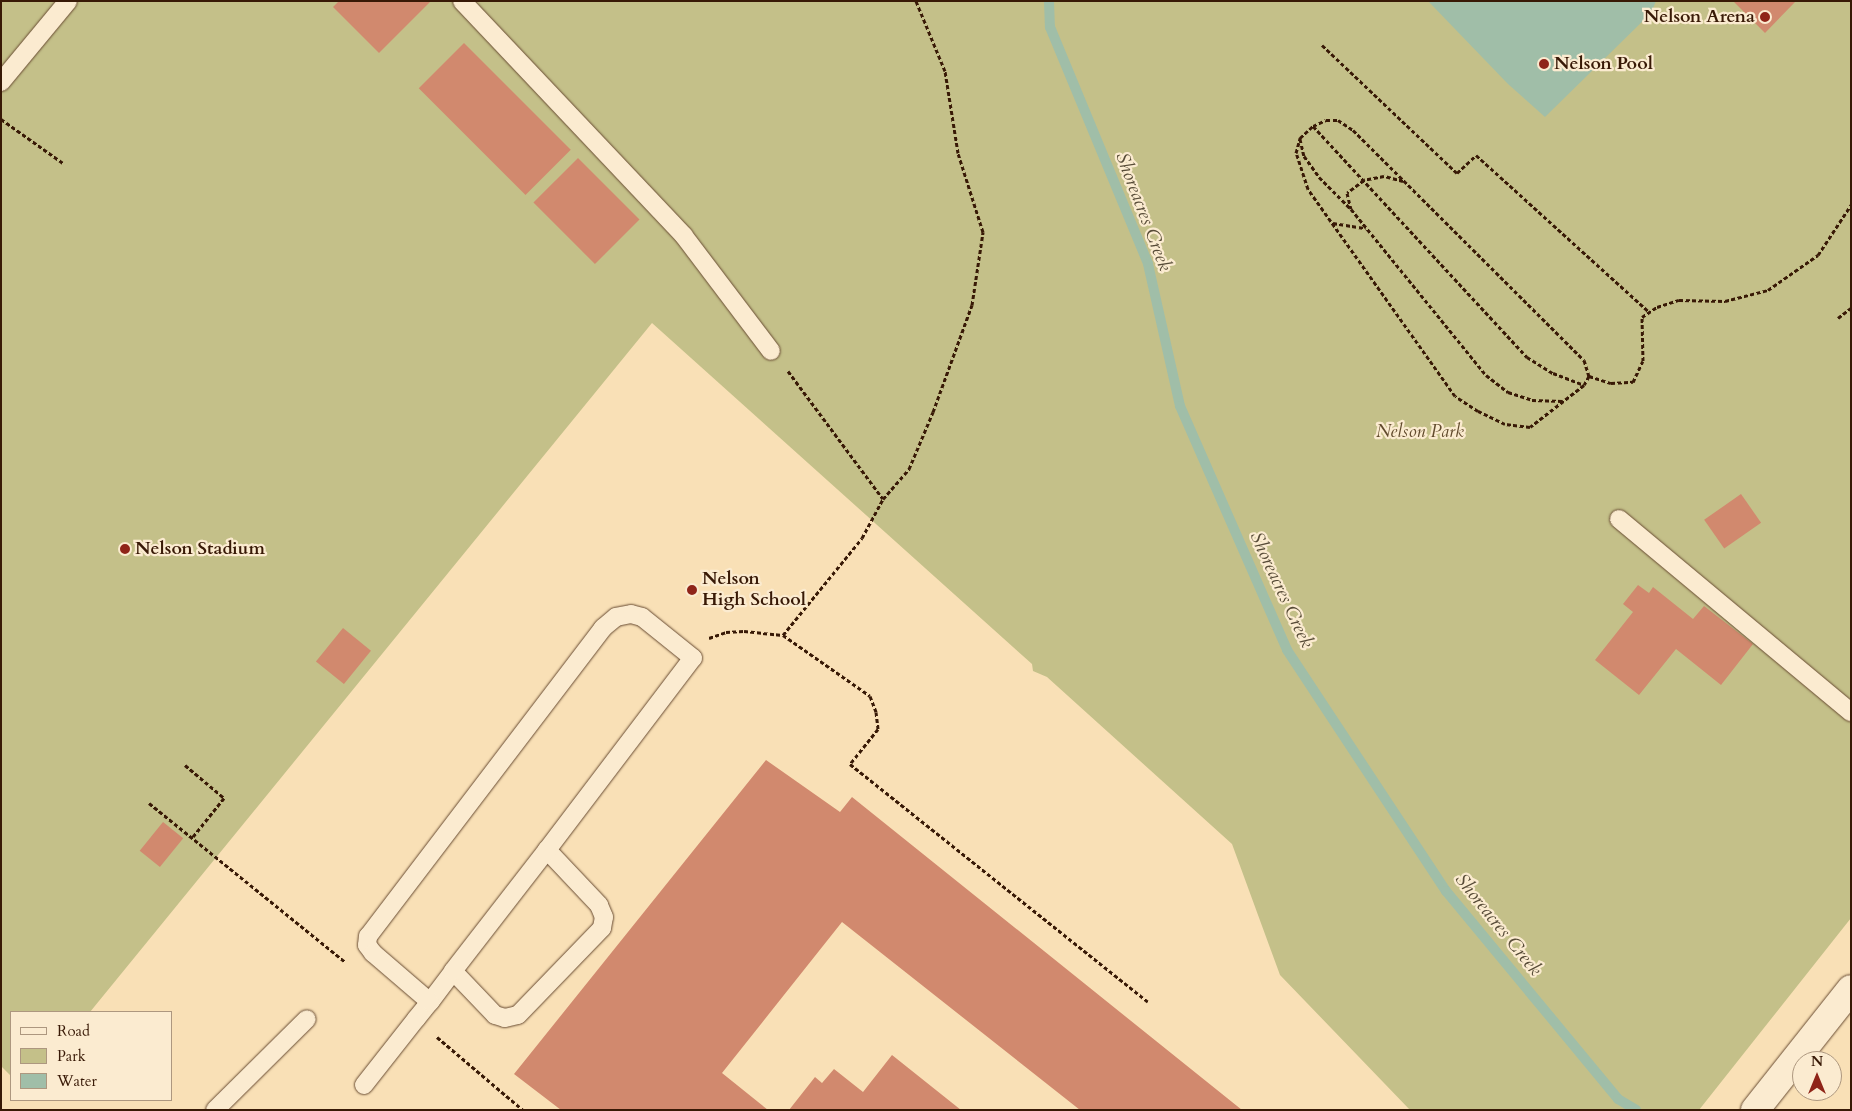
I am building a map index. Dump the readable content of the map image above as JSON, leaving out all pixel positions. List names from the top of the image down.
{
  "water": ["Shoreacres Creek"],
  "parks": ["Nelson Park"],
  "places": [
    "Nelson Arena",
    "Nelson Pool",
    "Nelson Stadium",
    "Nelson High School"
  ],
  "legend": ["Road", "Park", "Water"],
  "north": "top"
}
